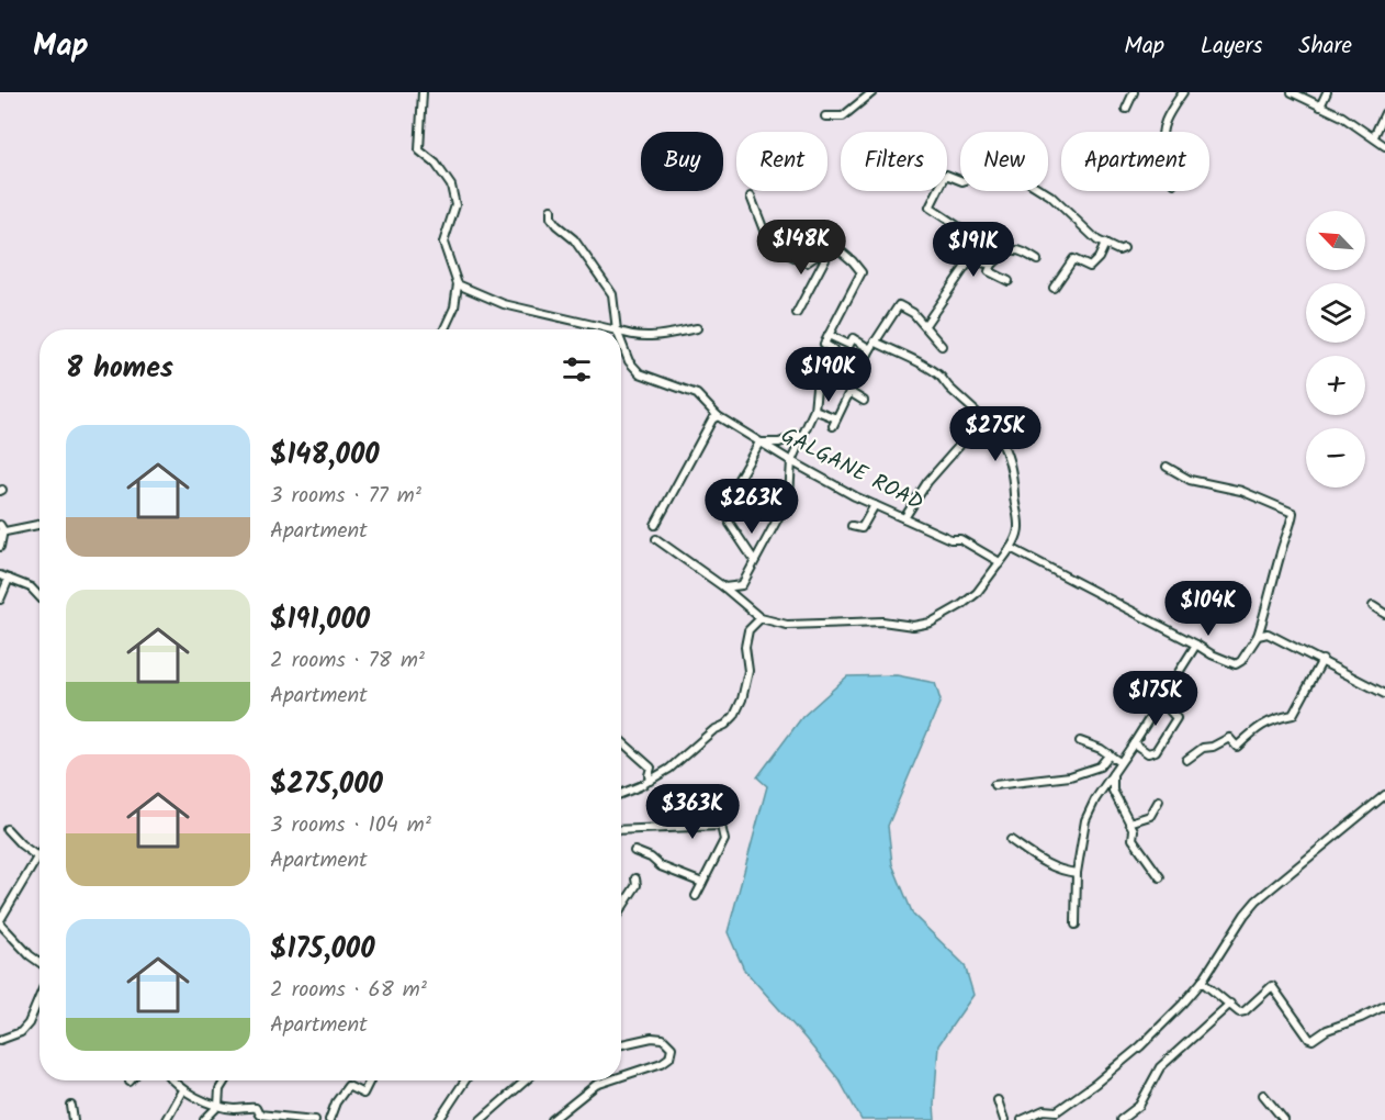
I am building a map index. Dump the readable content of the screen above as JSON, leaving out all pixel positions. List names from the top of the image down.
{
  "streets": {
    "street": ["GALGANE ROAD"]
  },
  "north": "top left",
  "page": {
    "header": "Map",
    "nav": ["Map", "Layers", "Share"],
    "chip": [
      "Buy",
      "Rent",
      "Filters",
      "New",
      "Apartment"
    ],
    "map_buttons": ["+", "−"],
    "price": [
      "$148K",
      "$191K",
      "$190K",
      "$275K",
      "$263K",
      "$104K",
      "$175K",
      "$363K"
    ],
    "heading": "8 homes",
    "list": [
      {
        "name": "$148,000",
        "note": "3 rooms · 77 m² · Apartment"
      },
      {
        "name": "$191,000",
        "note": "2 rooms · 78 m² · Apartment"
      },
      {
        "name": "$275,000",
        "note": "3 rooms · 104 m² · Apartment"
      },
      {
        "name": "$175,000",
        "note": "2 rooms · 68 m² · Apartment"
      }
    ]
  }
}
